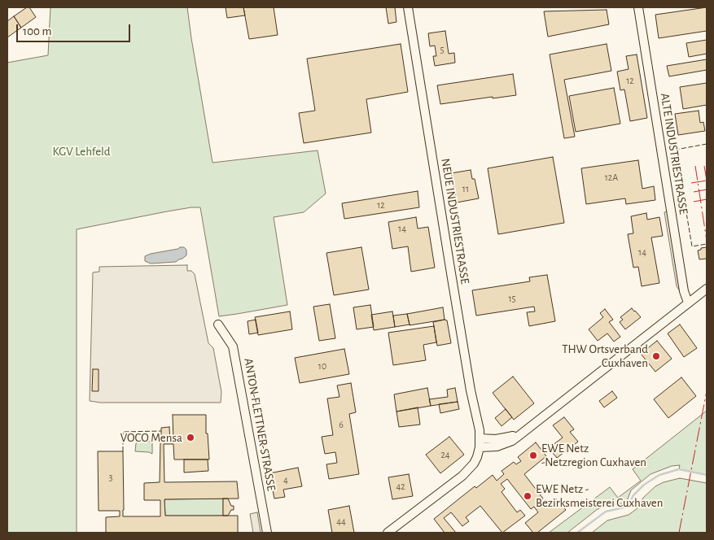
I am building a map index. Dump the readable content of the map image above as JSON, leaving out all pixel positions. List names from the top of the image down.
{
  "streets": {
    "street": ["ALTE INDUSTRIESTRASSE", "NEUE INDUSTRIESTRASSE", "ANTON-FLETTNER-STRASSE"]
  },
  "parks": ["KGV Lehfeld"],
  "places": [
    "THW Ortsverband Cuxhaven",
    "VOCO Mensa",
    "EWE Netz -Netzregion Cuxhaven",
    "EWE Netz - Bezirksmeisterei Cuxhaven"
  ],
  "house_numbers": [
    "5",
    "12",
    "12A",
    "11",
    "12",
    "14",
    "14",
    "15",
    "10",
    "6",
    "24",
    "3",
    "4",
    "42",
    "44"
  ],
  "scale_bar": "100 m"
}
